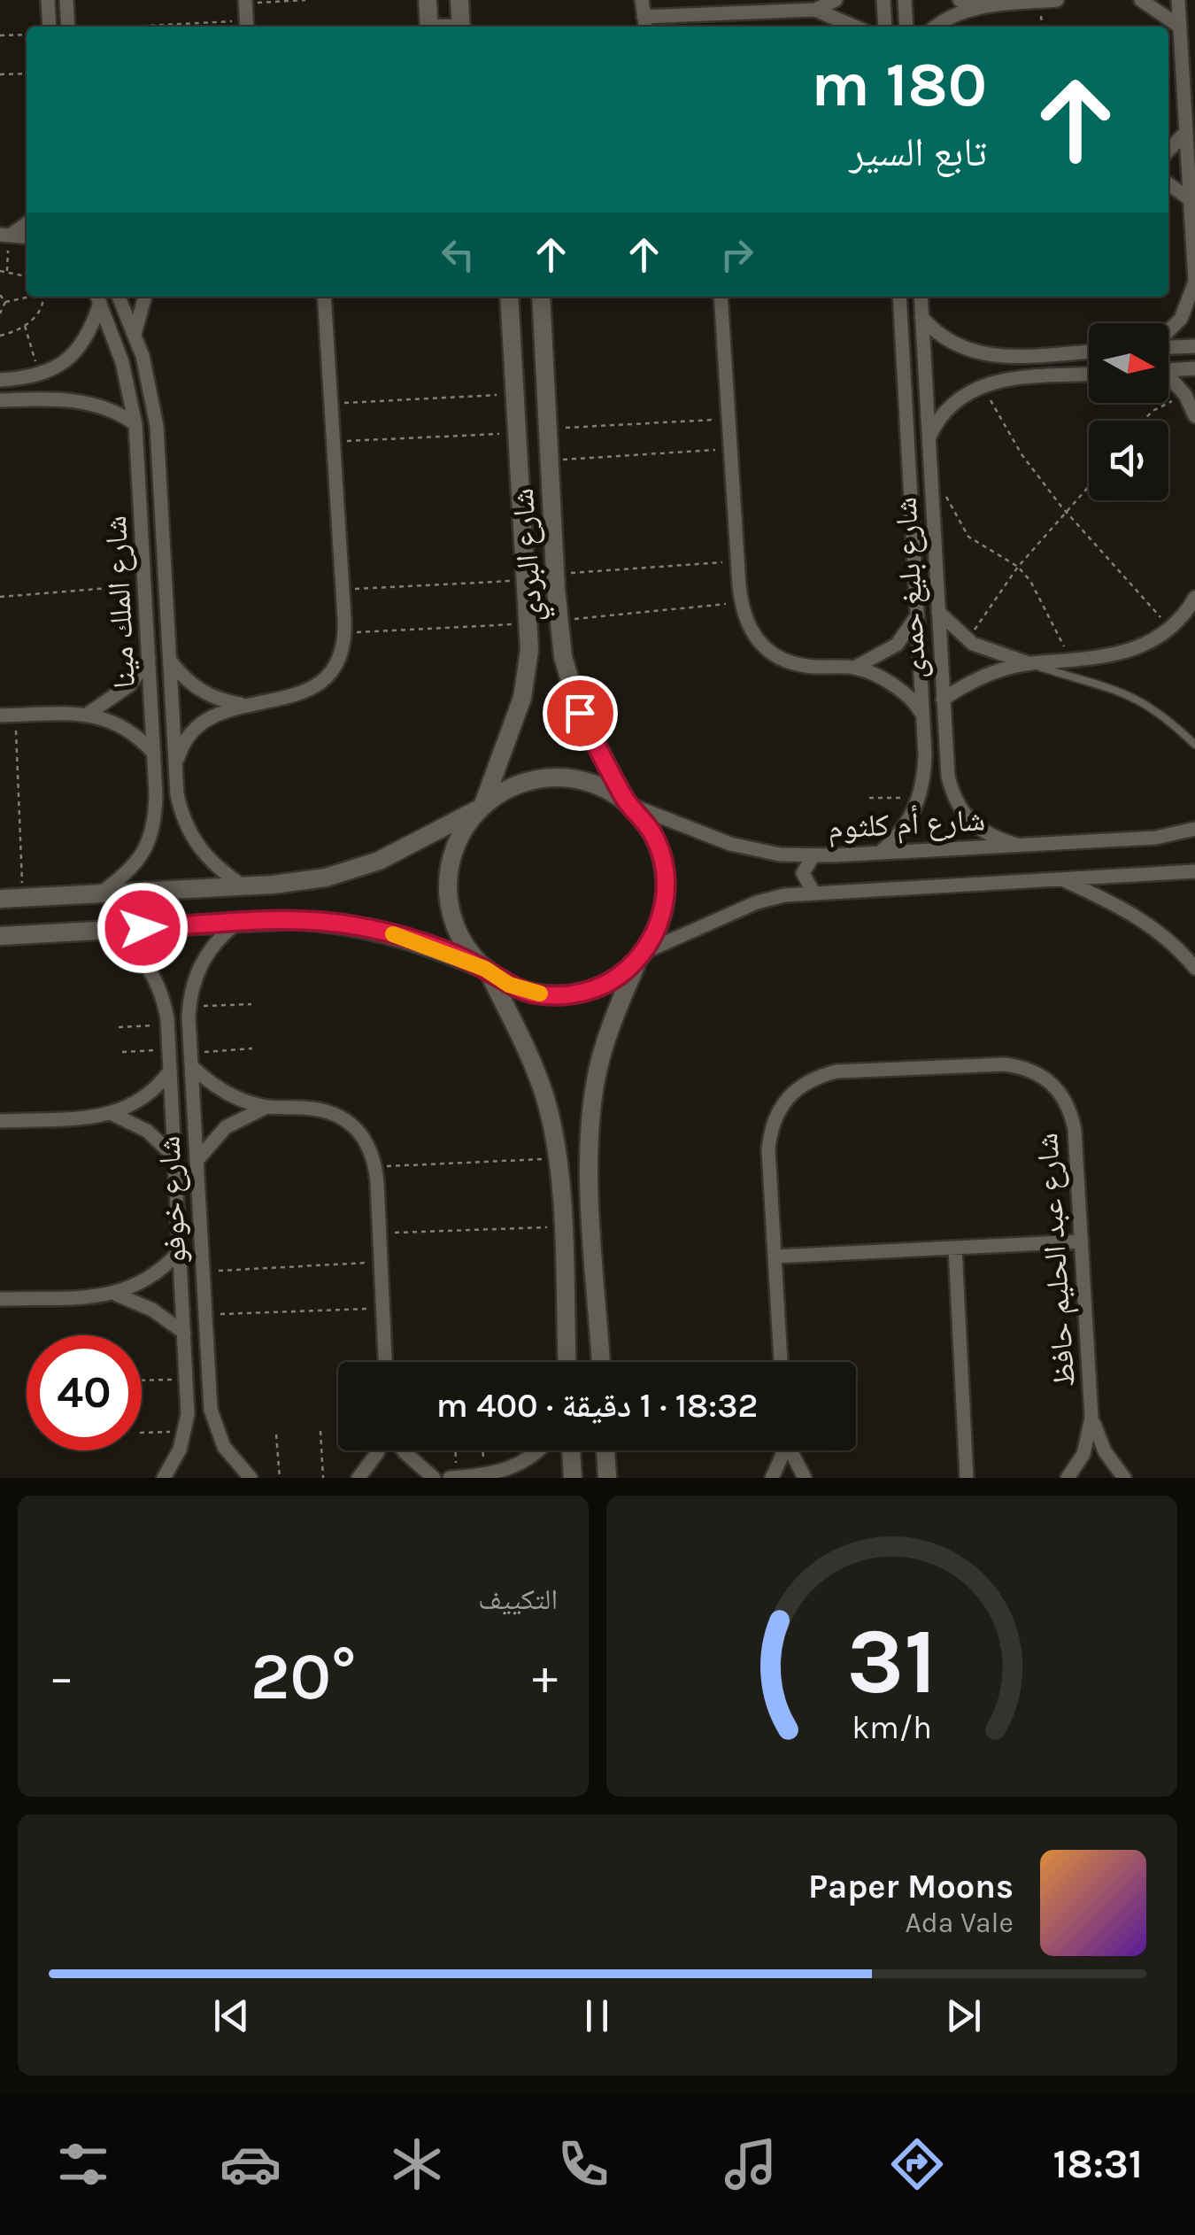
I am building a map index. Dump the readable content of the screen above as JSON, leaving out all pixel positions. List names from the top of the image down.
{
  "streets": {
    "street": [
      "شارع البردي",
      "شارع بليغ حمدى",
      "شارع الملك مينا",
      "شارع أم كلثوم",
      "شارع خوفو",
      "شارع عبد الحليم حافظ"
    ]
  },
  "crossings": [
    ["شارع البردي", "شارع أم كلثوم"],
    ["شارع بليغ حمدى", "شارع أم كلثوم"]
  ],
  "north": "right",
  "page": {
    "turn": ["180 m", "تابع السير"],
    "limit": "40",
    "trip": "18:32 · 1 دقيقة · 400 m",
    "tile": "التكييف",
    "heat": ["−", "20°", "+"],
    "song": ["Paper Moons", "Ada Vale"],
    "tabs": "18:31",
    "gauge": ["31", "km/h"]
  }
}
